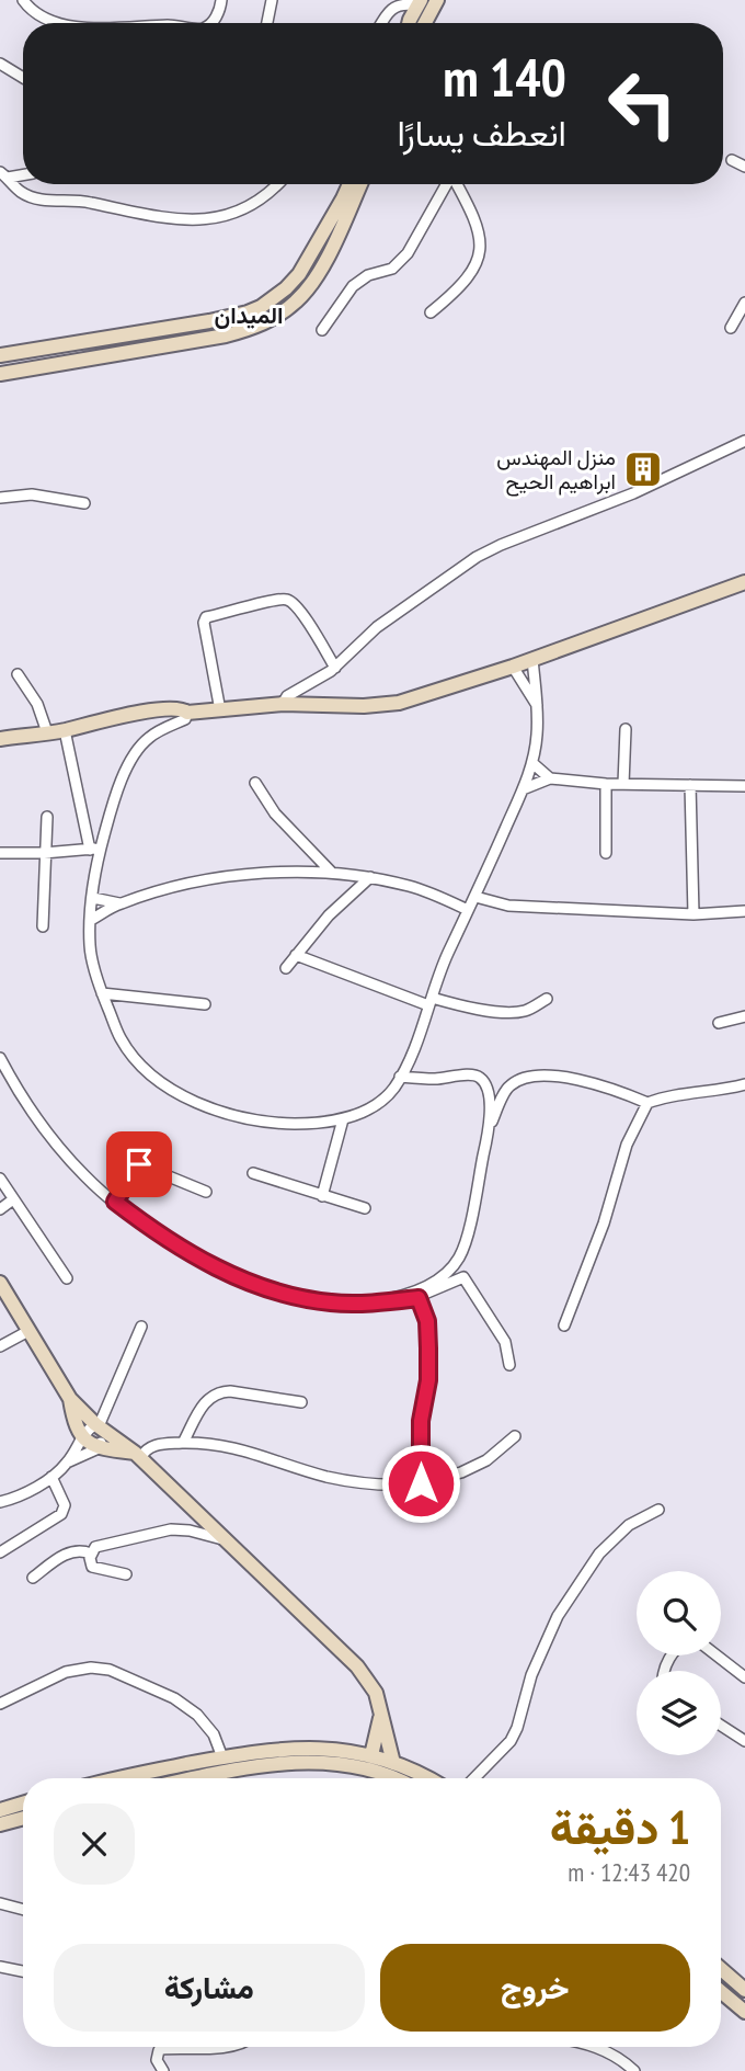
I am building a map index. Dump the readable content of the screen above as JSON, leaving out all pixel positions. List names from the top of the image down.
{
  "districts": ["الميدان"],
  "places": {
    "building": ["منزل المهندس ابراهيم الحيح"]
  },
  "page": {
    "turn": ["140 m", "انعطف يسارًا"],
    "heading": ["1 دقيقة", "420 m · 12:43"],
    "buttons": ["خروج", "مشاركة"]
  }
}
